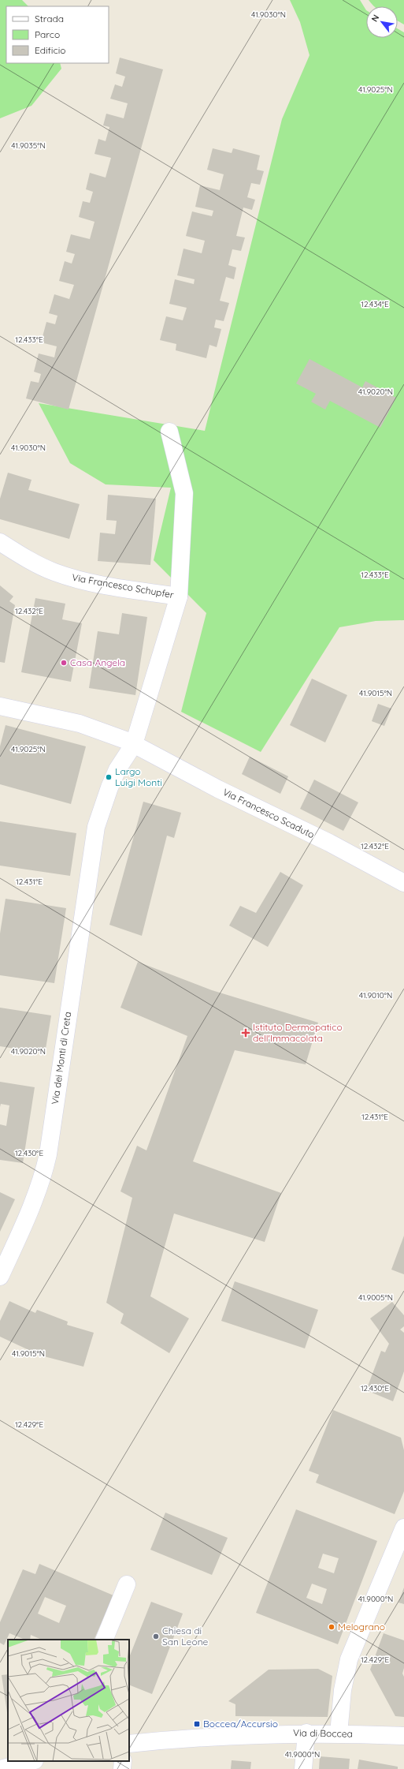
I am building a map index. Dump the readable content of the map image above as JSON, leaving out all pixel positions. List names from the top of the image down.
{
  "streets": {
    "street": [
      "Via Francesco Schupfer",
      "Via Francesco Scaduto",
      "Via dei Monti di Creta",
      "Via di Boccea"
    ]
  },
  "crossings": [
    ["Via Francesco Schupfer", "Via Francesco Scaduto"],
    ["Via Francesco Schupfer", "Via dei Monti di Creta"],
    ["Via Francesco Scaduto", "Via dei Monti di Creta"]
  ],
  "places": {
    "other": [
      "Casa Angela",
      "Largo Luigi Monti",
      "Melograno",
      "Chiesa di San Leone"
    ],
    "health": ["Istituto Dermopatico dell'Immacolata"],
    "transit": ["Boccea/Accursio"]
  },
  "legend": ["Strada", "Parco", "Edificio"],
  "north": "top left",
  "coordinates": [
    "41.9030°N",
    "41.9025°N",
    "41.9035°N",
    "12.434°E",
    "12.433°E",
    "41.9020°N",
    "12.432°E",
    "41.9015°N",
    "12.431°E",
    "41.9010°N",
    "12.430°E",
    "41.9005°N",
    "12.429°E",
    "41.9000°N"
  ]
}
